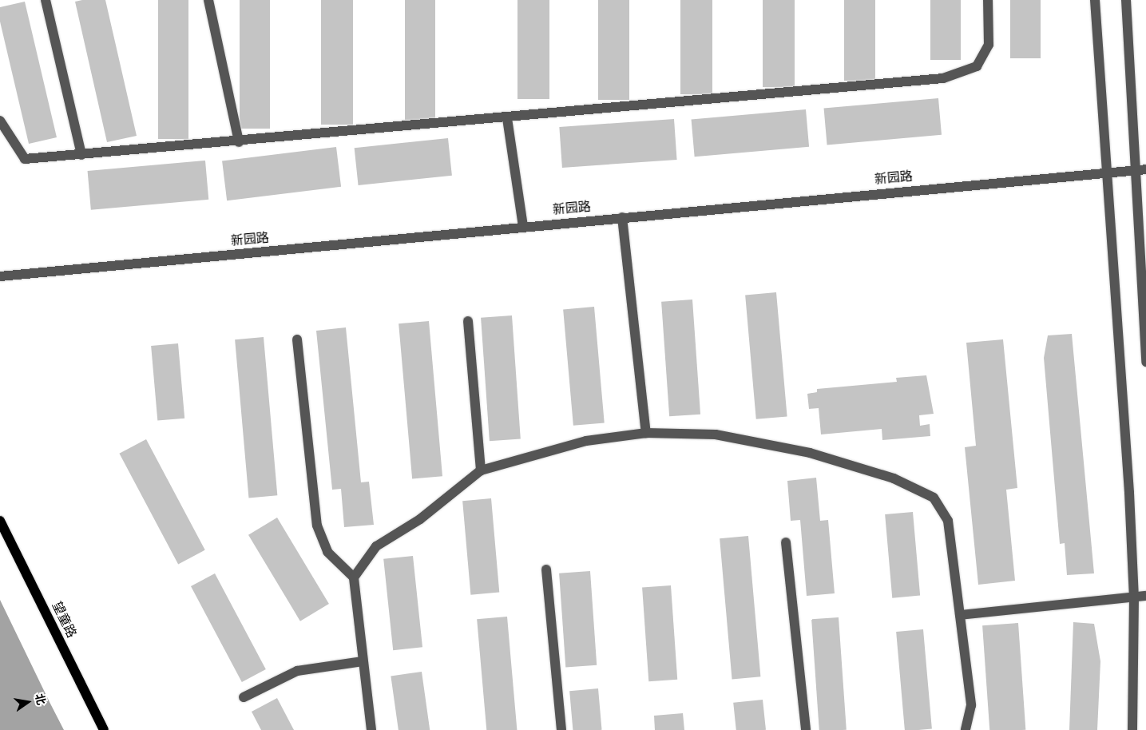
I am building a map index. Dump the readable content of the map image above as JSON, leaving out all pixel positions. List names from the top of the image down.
{
  "streets": {
    "main road": ["望童路"],
    "street": ["新园路"]
  },
  "north": "right"
}
